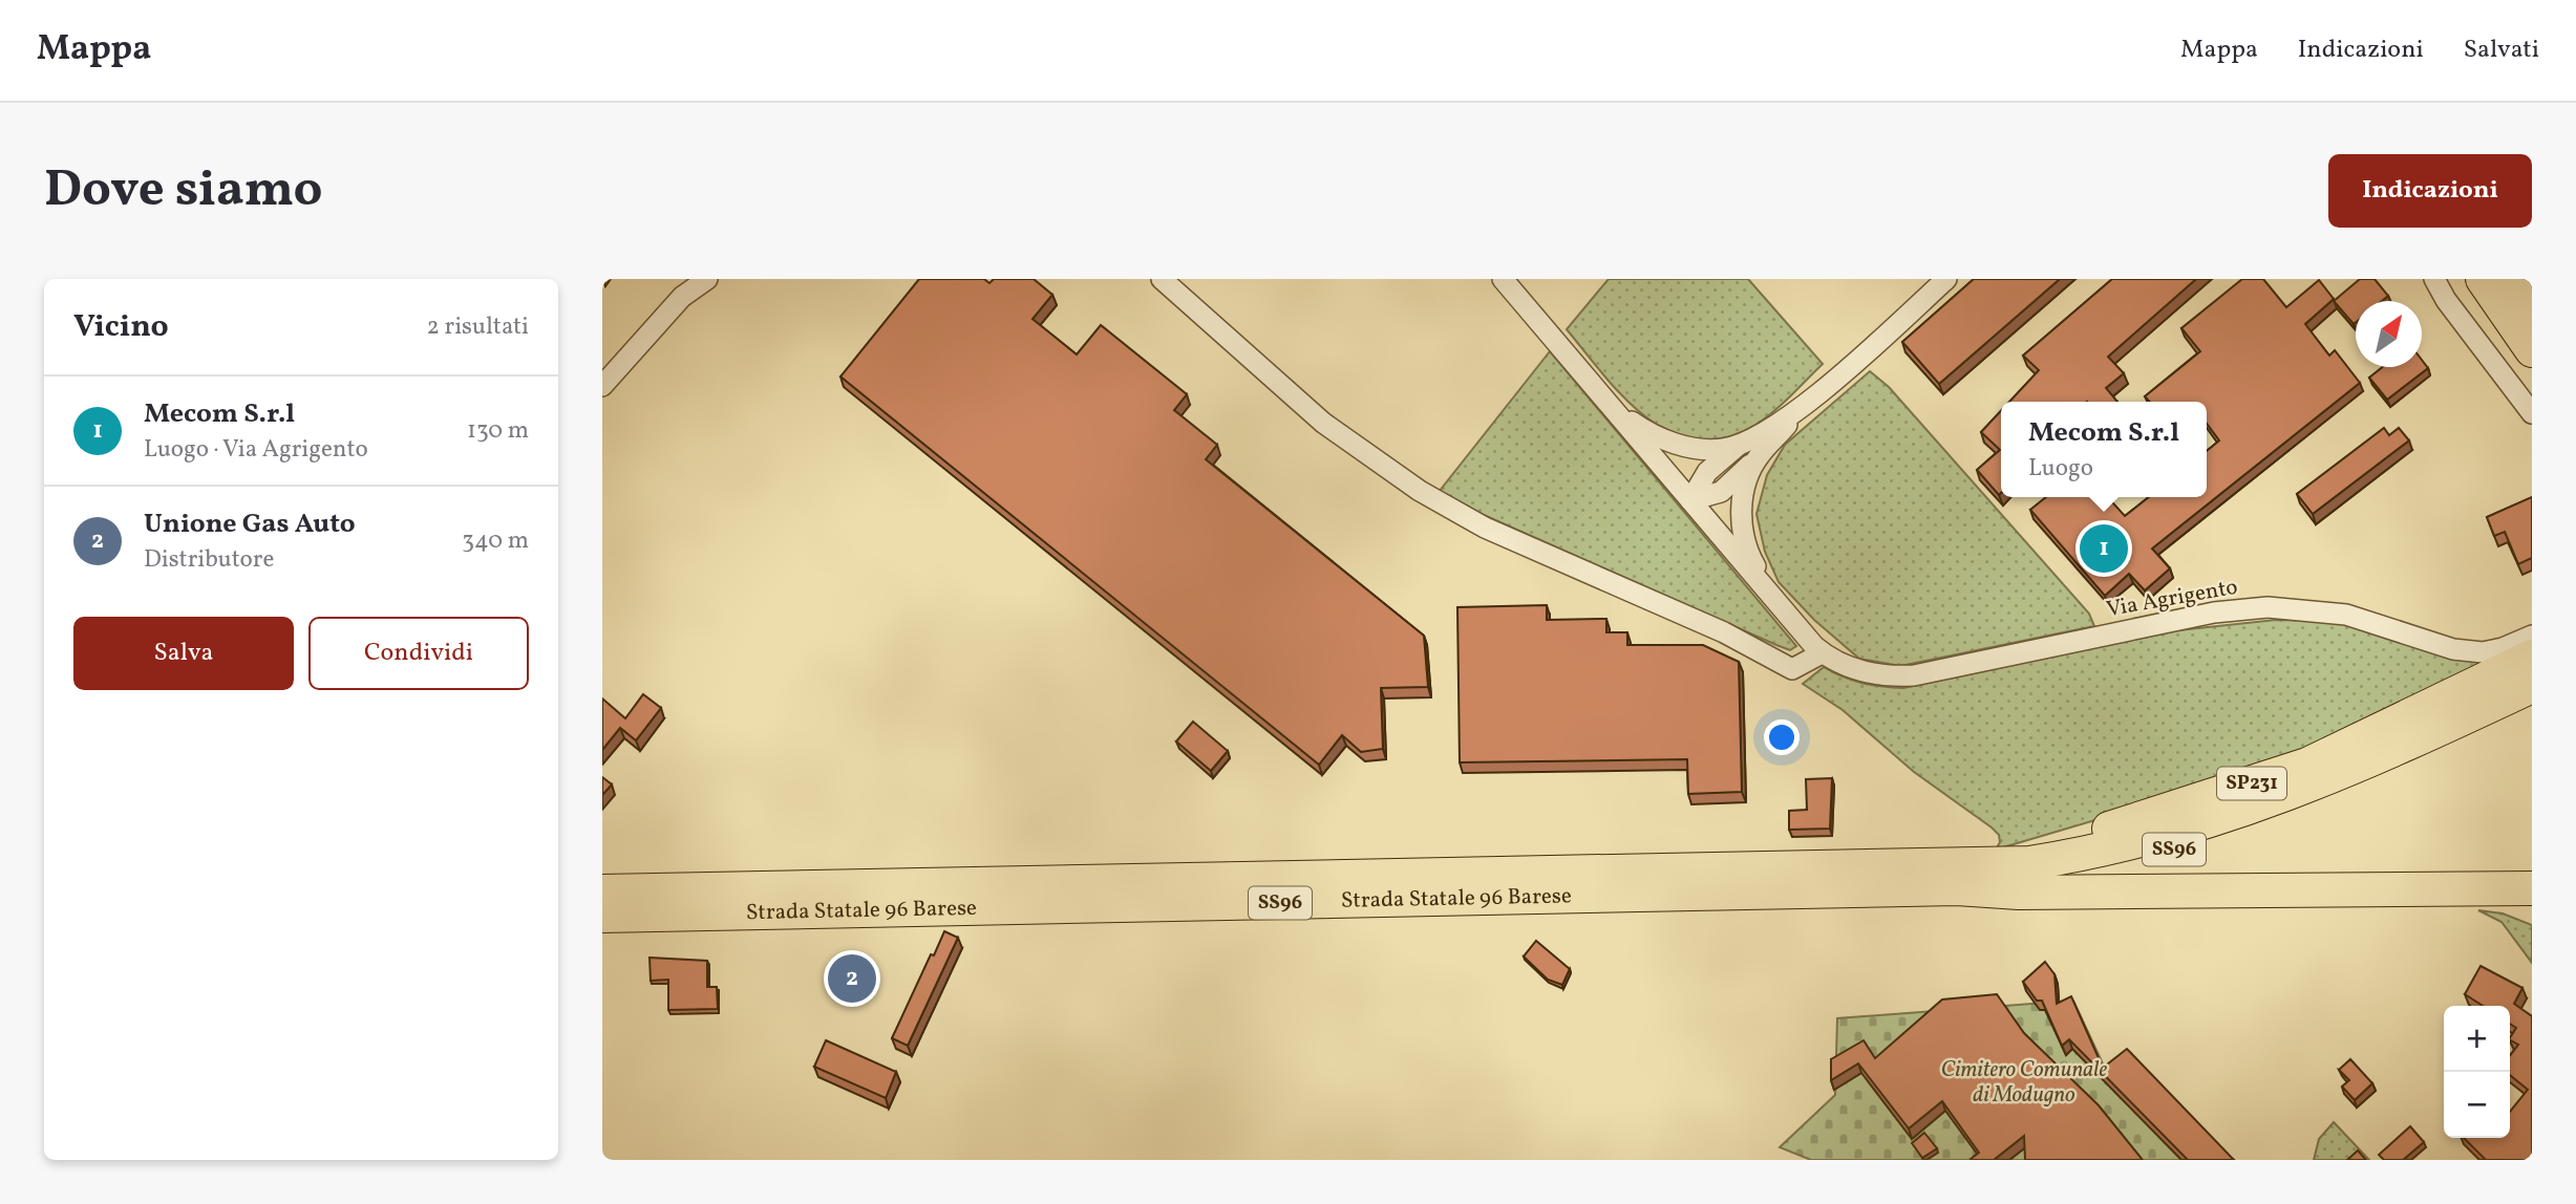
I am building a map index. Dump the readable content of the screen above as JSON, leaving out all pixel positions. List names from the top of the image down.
{
  "streets": {
    "main road": ["SP231", "SS96", "Strada Statale 96 Barese"],
    "street": ["Via Agrigento"]
  },
  "crossings": [
    ["SP231", "SS96"],
    ["SP231", "Strada Statale 96 Barese"],
    ["SS96", "Strada Statale 96 Barese"]
  ],
  "parks": ["Cimitero Comunale di Modugno"],
  "north": "top right",
  "page": {
    "header": "Mappa",
    "nav": ["Mappa", "Indicazioni", "Salvati"],
    "buttons": [
      "Indicazioni",
      ["Salva", "Condividi"]
    ],
    "title": "Dove siamo",
    "heading": ["Vicino", "2 risultati"],
    "list": [
      {
        "mark": "1",
        "name": "Mecom S.r.l",
        "note": "Luogo · Via Agrigento",
        "value": "130 m"
      },
      {
        "mark": "2",
        "name": "Unione Gas Auto",
        "note": "Distributore",
        "value": "340 m"
      }
    ],
    "popup": ["Mecom S.r.l", "Luogo"],
    "pins": ["1", "2"],
    "map_buttons": ["+", "−"]
  }
}
